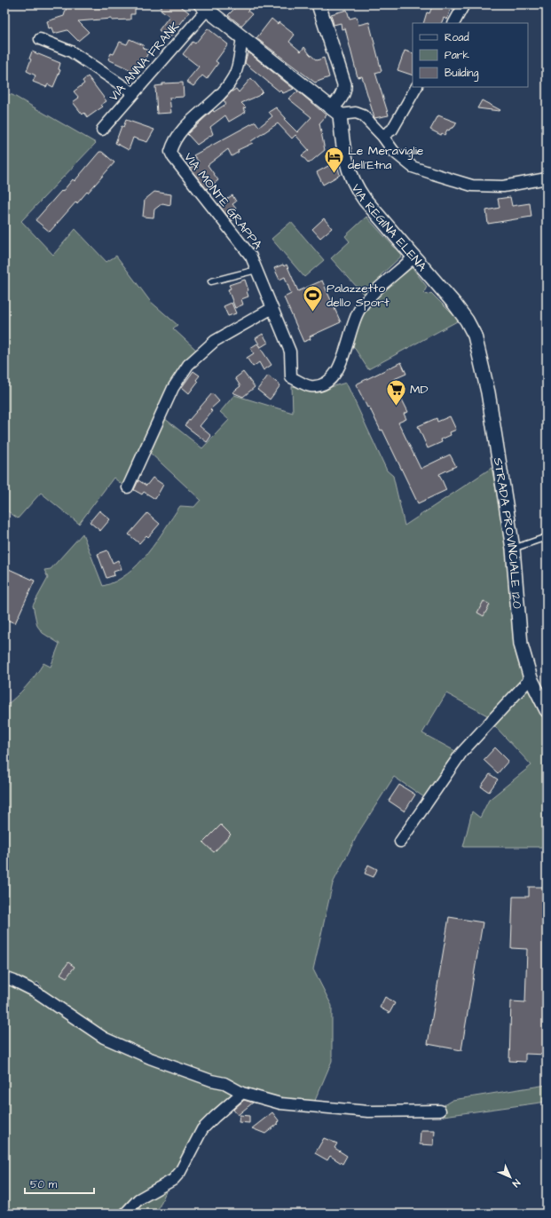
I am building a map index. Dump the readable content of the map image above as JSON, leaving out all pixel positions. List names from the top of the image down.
{
  "streets": {
    "street": [
      "VIA ANNA FRANK",
      "VIA MONTE GRAPPA",
      "VIA REGINA ELENA",
      "STRADA PROVINCIALE 120"
    ]
  },
  "crossings": [
    ["VIA MONTE GRAPPA", "VIA REGINA ELENA"],
    ["VIA REGINA ELENA", "STRADA PROVINCIALE 120"]
  ],
  "places": {
    "hotel": ["Le Meraviglie dell'Etna"],
    "sports": ["Palazzetto dello Sport"],
    "supermarket": ["MD"]
  },
  "legend": ["Road", "Park", "Building"],
  "scale_bar": "50 m",
  "north": "bottom right"
}
